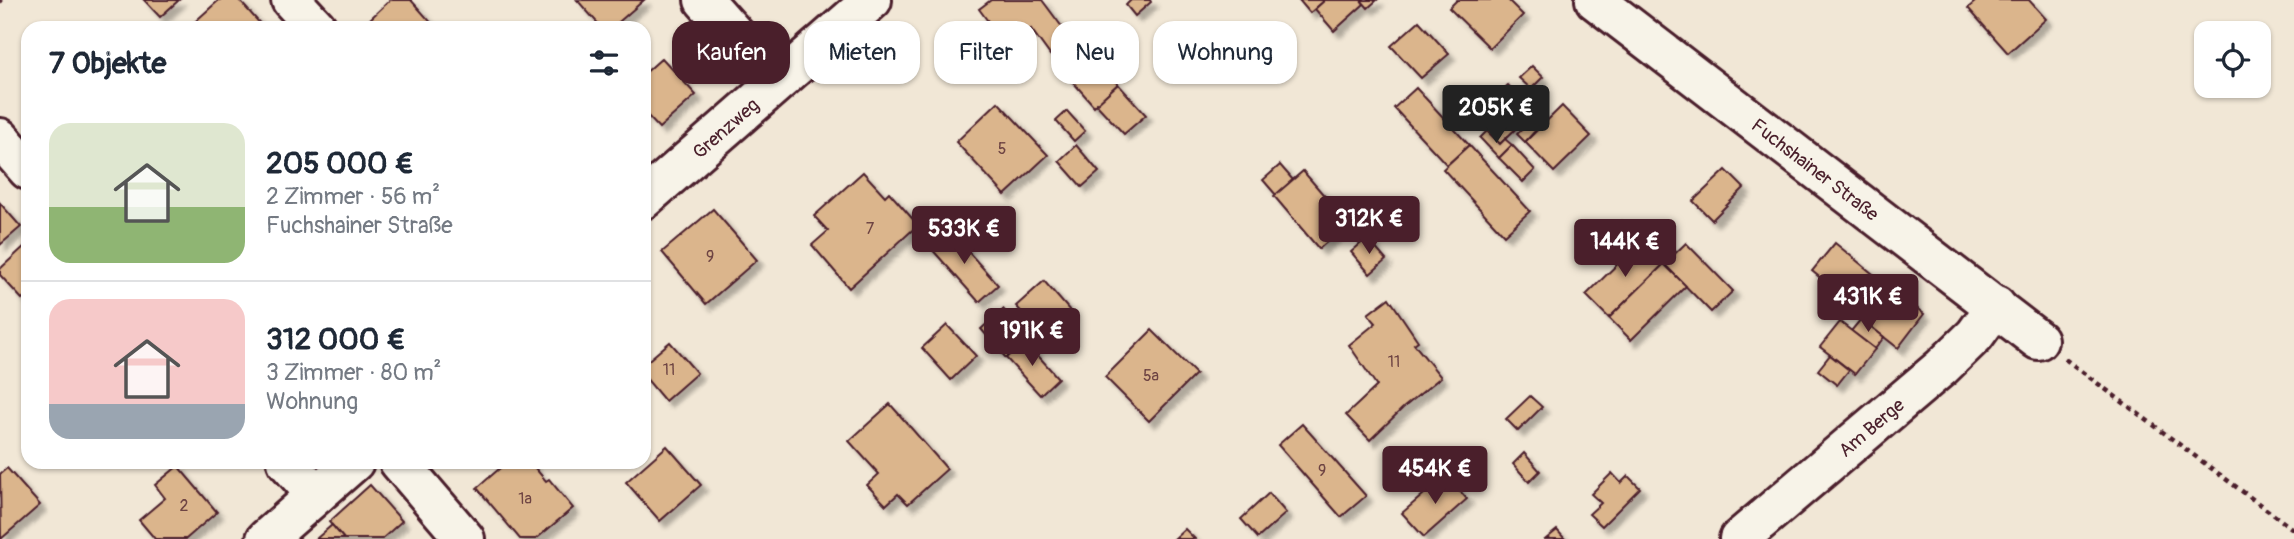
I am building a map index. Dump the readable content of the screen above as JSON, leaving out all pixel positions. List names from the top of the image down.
{
  "streets": {
    "street": ["Grenzweg", "Fuchshainer Straße", "Am Berge"]
  },
  "crossings": [
    ["Fuchshainer Straße", "Am Berge"]
  ],
  "house_numbers": [
    "5",
    "7",
    "9",
    "11",
    "11",
    "5a",
    "9",
    "1a",
    "2"
  ],
  "page": {
    "chip": [
      "Kaufen",
      "Mieten",
      "Filter",
      "Neu",
      "Wohnung"
    ],
    "heading": "7 Objekte",
    "price": [
      "205K €",
      "312K €",
      "533K €",
      "144K €",
      "431K €",
      "191K €",
      "454K €"
    ],
    "list": [
      {
        "name": "205 000 €",
        "note": "2 Zimmer · 56 m² · Fuchshainer Straße"
      },
      {
        "name": "312 000 €",
        "note": "3 Zimmer · 80 m² · Wohnung"
      }
    ]
  }
}
